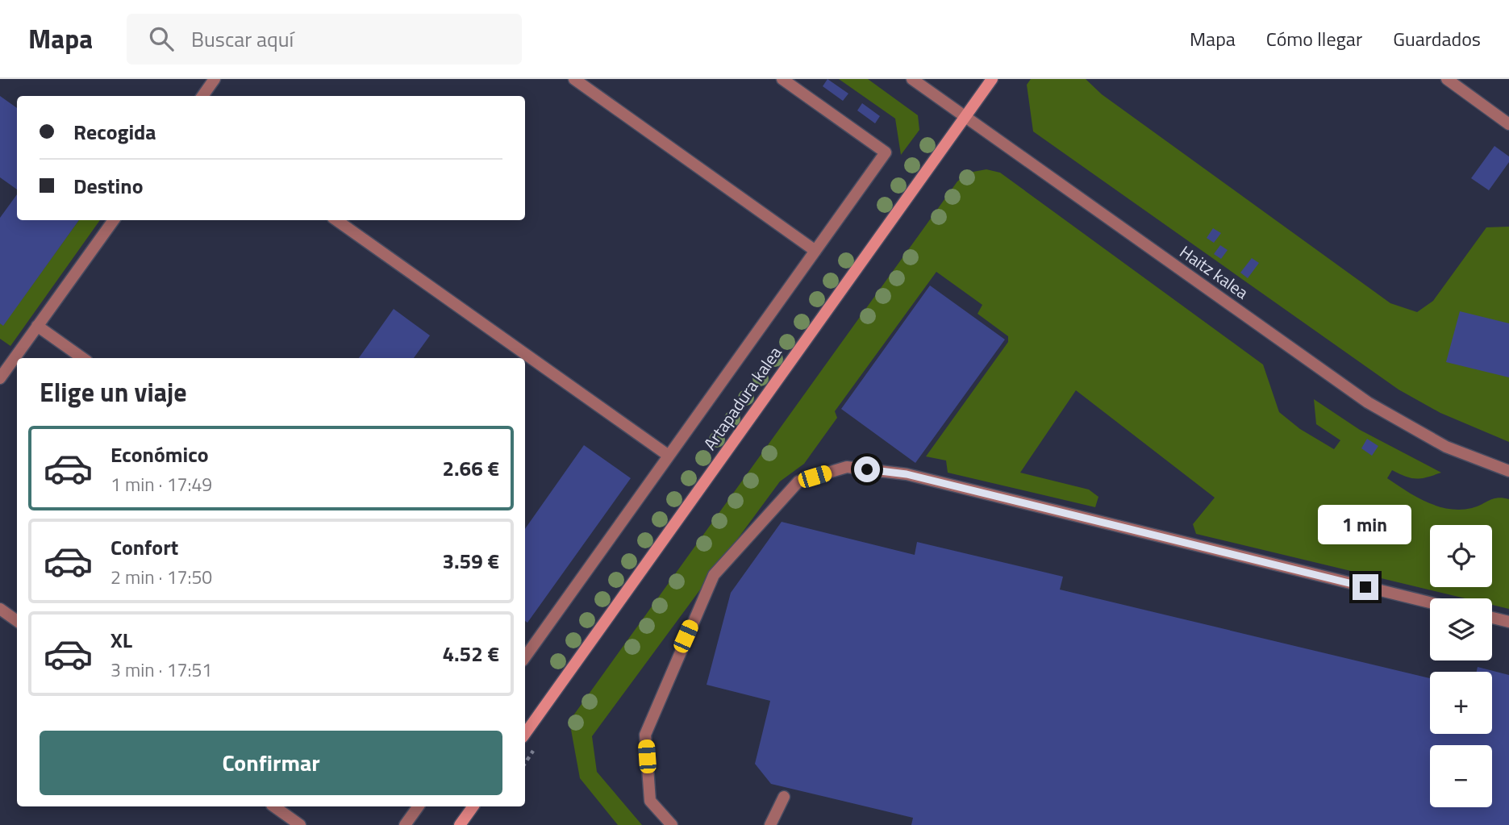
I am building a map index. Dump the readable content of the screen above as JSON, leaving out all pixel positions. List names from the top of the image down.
{
  "streets": {
    "street": ["Haitz kalea", "Artapadura kalea"]
  },
  "crossings": [
    ["Haitz kalea", "Artapadura kalea"]
  ],
  "page": {
    "header": "Mapa",
    "search": "Buscar aquí",
    "nav": ["Mapa", "Cómo llegar", "Guardados"],
    "banner": ["Recogida", "Destino"],
    "heading": "Elige un viaje",
    "list": [
      {
        "name": "Económico",
        "note": "1 min · 17:49",
        "value": "2.66 €"
      },
      {
        "name": "Confort",
        "note": "2 min · 17:50",
        "value": "3.59 €"
      },
      {
        "name": "XL",
        "note": "3 min · 17:51",
        "value": "4.52 €"
      }
    ],
    "bubble": "1 min",
    "map_buttons": ["+", "−"],
    "buttons": "Confirmar"
  }
}
